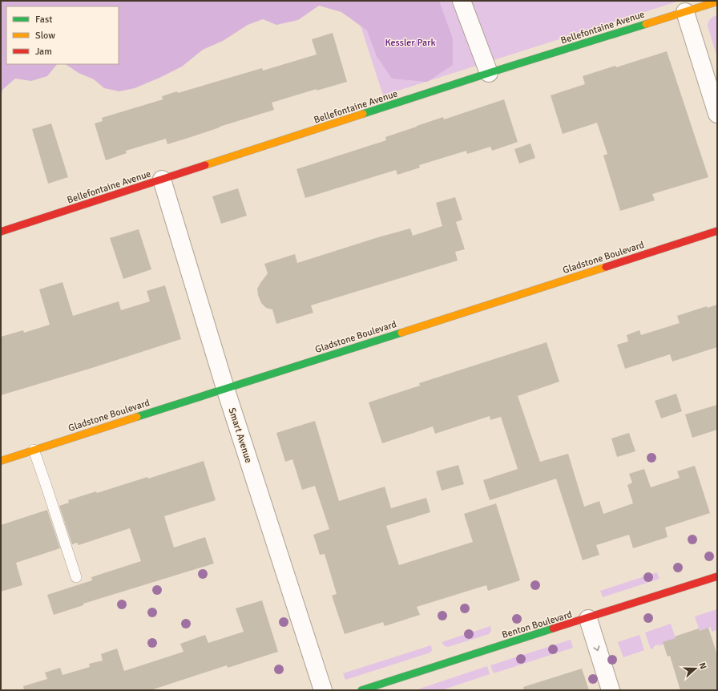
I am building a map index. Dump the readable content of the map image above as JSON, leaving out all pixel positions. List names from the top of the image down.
{
  "streets": {
    "street": [
      "Bellefontaine Avenue",
      "Gladstone Boulevard",
      "Smart Avenue",
      "Benton Boulevard"
    ]
  },
  "crossings": [
    ["Bellefontaine Avenue", "Smart Avenue"],
    ["Gladstone Boulevard", "Smart Avenue"]
  ],
  "parks": ["Kessler Park"],
  "legend": ["Fast", "Slow", "Jam"],
  "north": "right"
}
